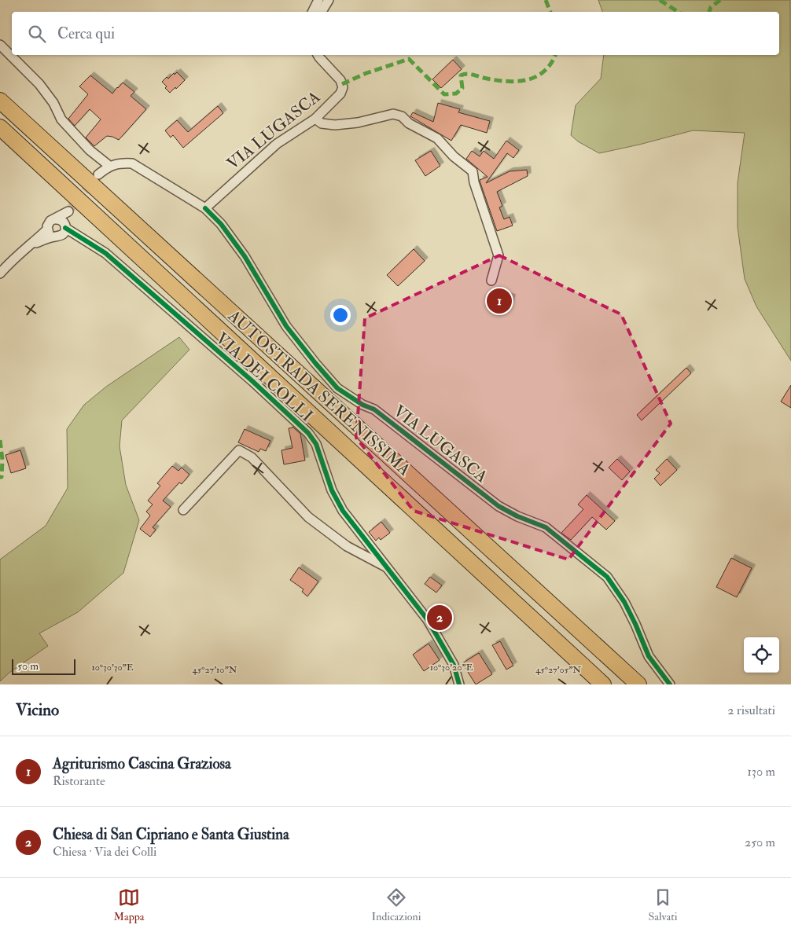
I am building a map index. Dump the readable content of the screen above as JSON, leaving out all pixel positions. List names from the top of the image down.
{
  "streets": {
    "highway": ["AUTOSTRADA SERENISSIMA"],
    "street": ["VIA LUGASCA", "VIA DEI COLLI"]
  },
  "scale_bar": "50 m",
  "page": {
    "search": "Cerca qui",
    "pins": ["1", "2"],
    "scale": "50 m",
    "heading": ["Vicino", "2 risultati"],
    "list": [
      {
        "mark": "1",
        "name": "Agriturismo Cascina Graziosa",
        "note": "Ristorante",
        "value": "130 m"
      },
      {
        "mark": "2",
        "name": "Chiesa di San Cipriano e Santa Giustina",
        "note": "Chiesa · Via dei Colli",
        "value": "250 m"
      }
    ],
    "nav": ["Mappa", "Indicazioni", "Salvati"]
  },
  "coordinates": [
    "10°30'30\"E",
    "10°30'20\"E",
    "45°27'10\"N",
    "45°27'05\"N"
  ]
}
